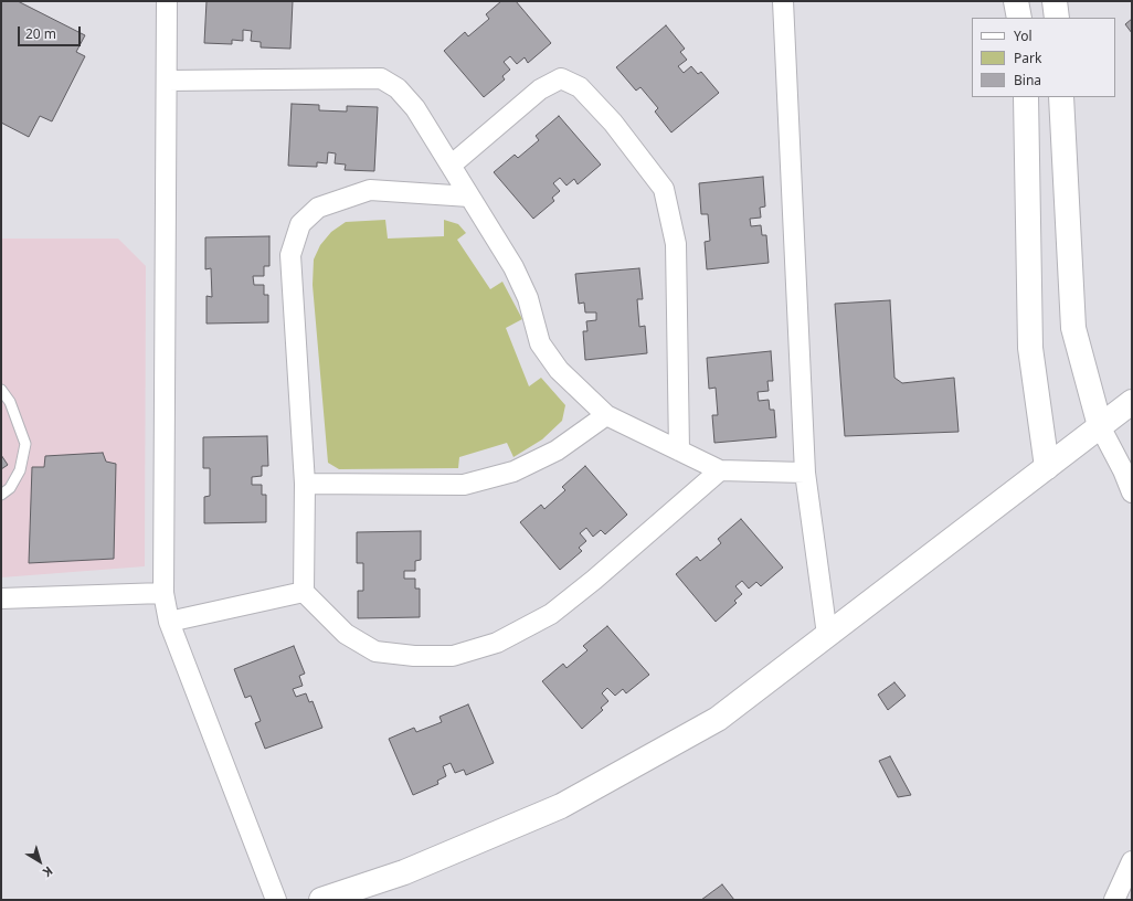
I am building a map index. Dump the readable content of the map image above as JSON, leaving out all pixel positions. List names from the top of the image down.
{
  "legend": ["Yol", "Park", "Bina"],
  "scale_bar": "20 m",
  "north": "bottom right"
}
